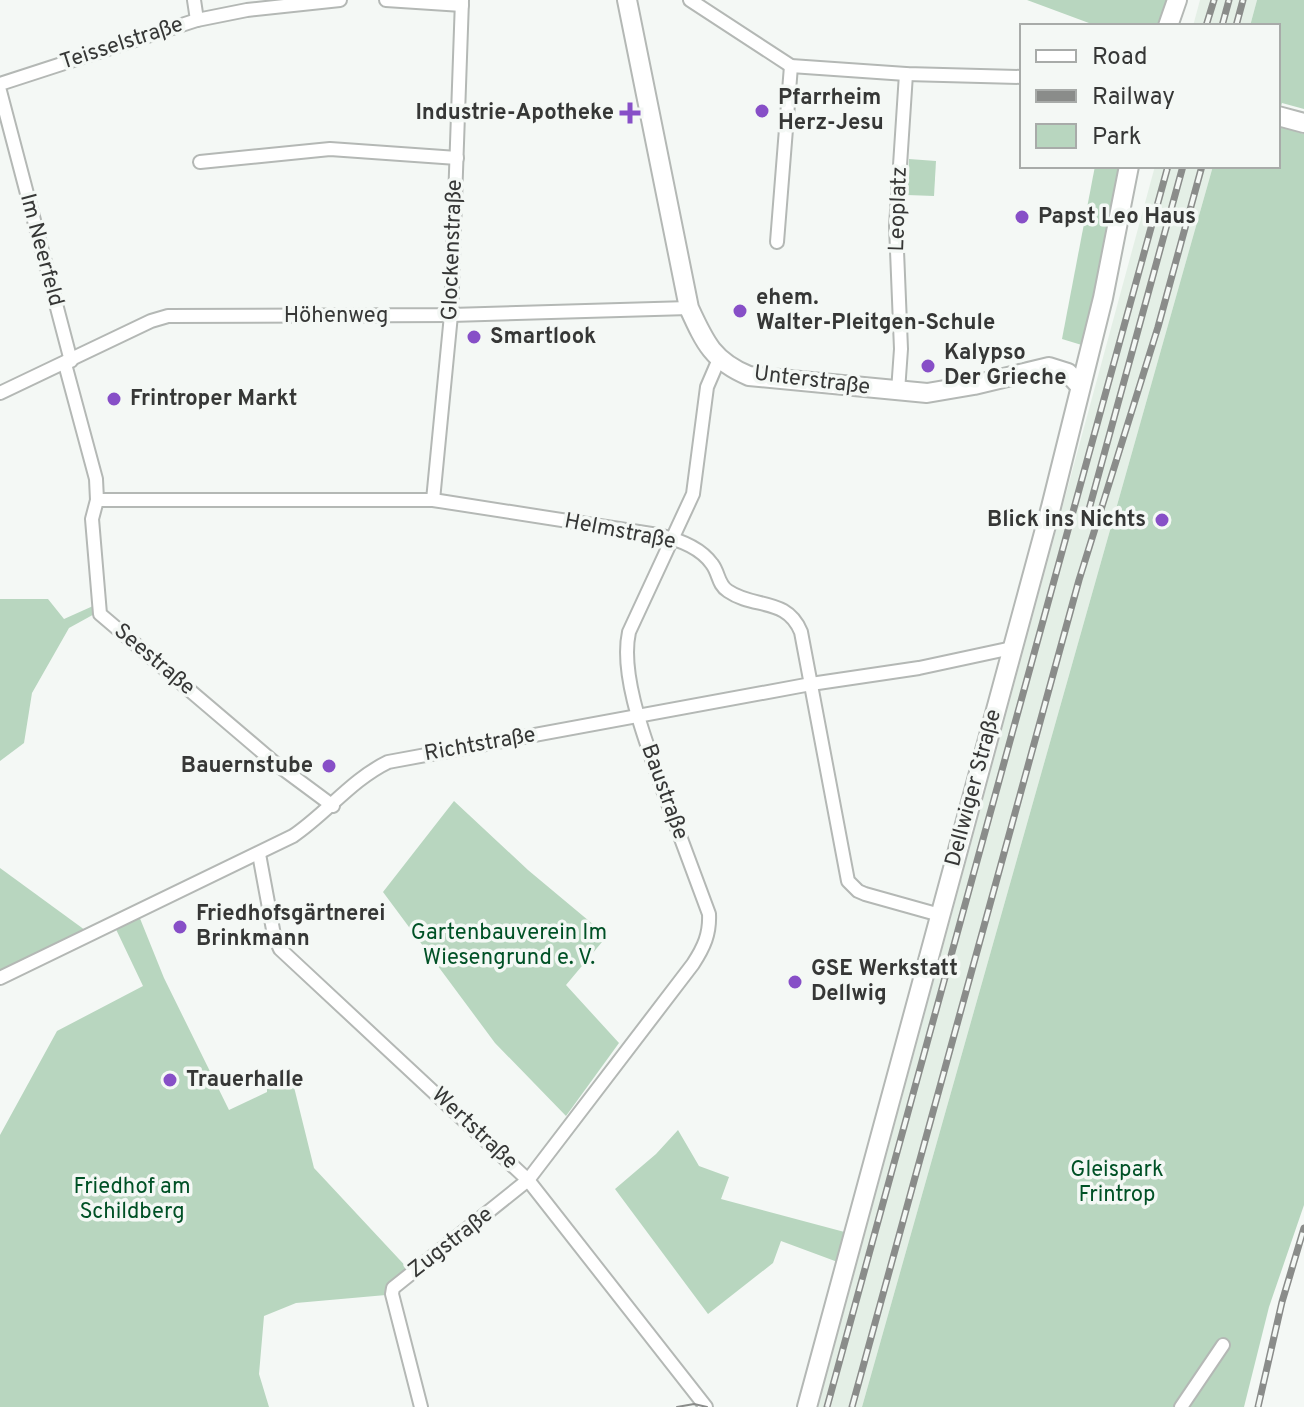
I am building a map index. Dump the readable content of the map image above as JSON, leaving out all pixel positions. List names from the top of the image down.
{
  "streets": {
    "main road": ["Unterstraße", "Dellwiger Straße"],
    "street": [
      "Teisselstraße",
      "Leoplatz",
      "Im Neerfeld",
      "Glockenstraße",
      "Höhenweg",
      "Helmstraße",
      "Seestraße",
      "Richtstraße",
      "Baustraße",
      "Wertstraße",
      "Zugstraße"
    ]
  },
  "crossings": [
    ["Leoplatz", "Unterstraße"],
    ["Im Neerfeld", "Höhenweg"],
    ["Im Neerfeld", "Seestraße"],
    ["Glockenstraße", "Höhenweg"],
    ["Glockenstraße", "Helmstraße"],
    ["Höhenweg", "Seestraße"],
    ["Unterstraße", "Dellwiger Straße"],
    ["Unterstraße", "Baustraße"],
    ["Helmstraße", "Seestraße"],
    ["Helmstraße", "Richtstraße"],
    ["Helmstraße", "Dellwiger Straße"],
    ["Helmstraße", "Baustraße"],
    ["Seestraße", "Richtstraße"],
    ["Richtstraße", "Dellwiger Straße"],
    ["Richtstraße", "Baustraße"],
    ["Richtstraße", "Wertstraße"],
    ["Baustraße", "Wertstraße"],
    ["Baustraße", "Zugstraße"],
    ["Wertstraße", "Zugstraße"]
  ],
  "parks": ["Gartenbauverein Im Wiesengrund e. V.", "Gleispark Frintrop", "Friedhof am Schildberg"],
  "places": {
    "other": [
      "Pfarrheim Herz-Jesu",
      "Papst Leo Haus",
      "ehem. Walter-Pleitgen-Schule",
      "Smartlook",
      "Kalypso Der Grieche",
      "Frintroper Markt",
      "Blick ins Nichts",
      "Bauernstube",
      "Friedhofsgärtnerei Brinkmann",
      "GSE Werkstatt Dellwig",
      "Trauerhalle"
    ],
    "health": ["Industrie-Apotheke"]
  },
  "legend": ["Road", "Railway", "Park"]
}
